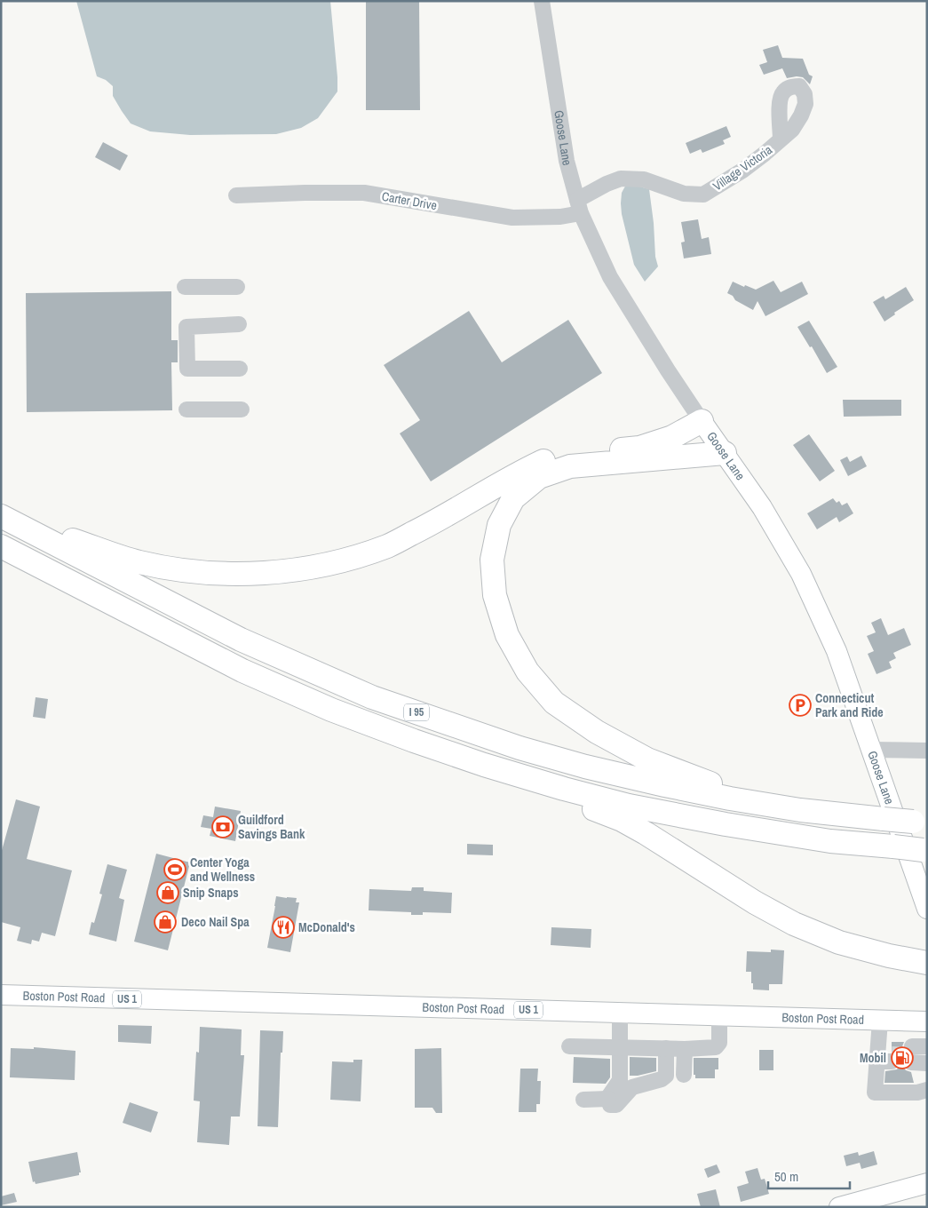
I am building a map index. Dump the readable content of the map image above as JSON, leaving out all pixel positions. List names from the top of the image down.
{
  "streets": {
    "highway": ["I 95"],
    "main road": ["Goose Lane", "Boston Post Road", "US 1"],
    "street": ["Village Victoria", "Carter Drive"]
  },
  "crossings": [
    ["Goose Lane", "Village Victoria"],
    ["Goose Lane", "Carter Drive"],
    ["Village Victoria", "Carter Drive"]
  ],
  "places": {
    "parking": ["Connecticut Park and Ride"],
    "bank": ["Guildford Savings Bank"],
    "sports": ["Center Yoga and Wellness"],
    "shop": ["Snip Snaps", "Deco Nail Spa"],
    "restaurant": ["McDonald's"],
    "fuel station": ["Mobil"]
  },
  "scale_bar": "50 m"
}
